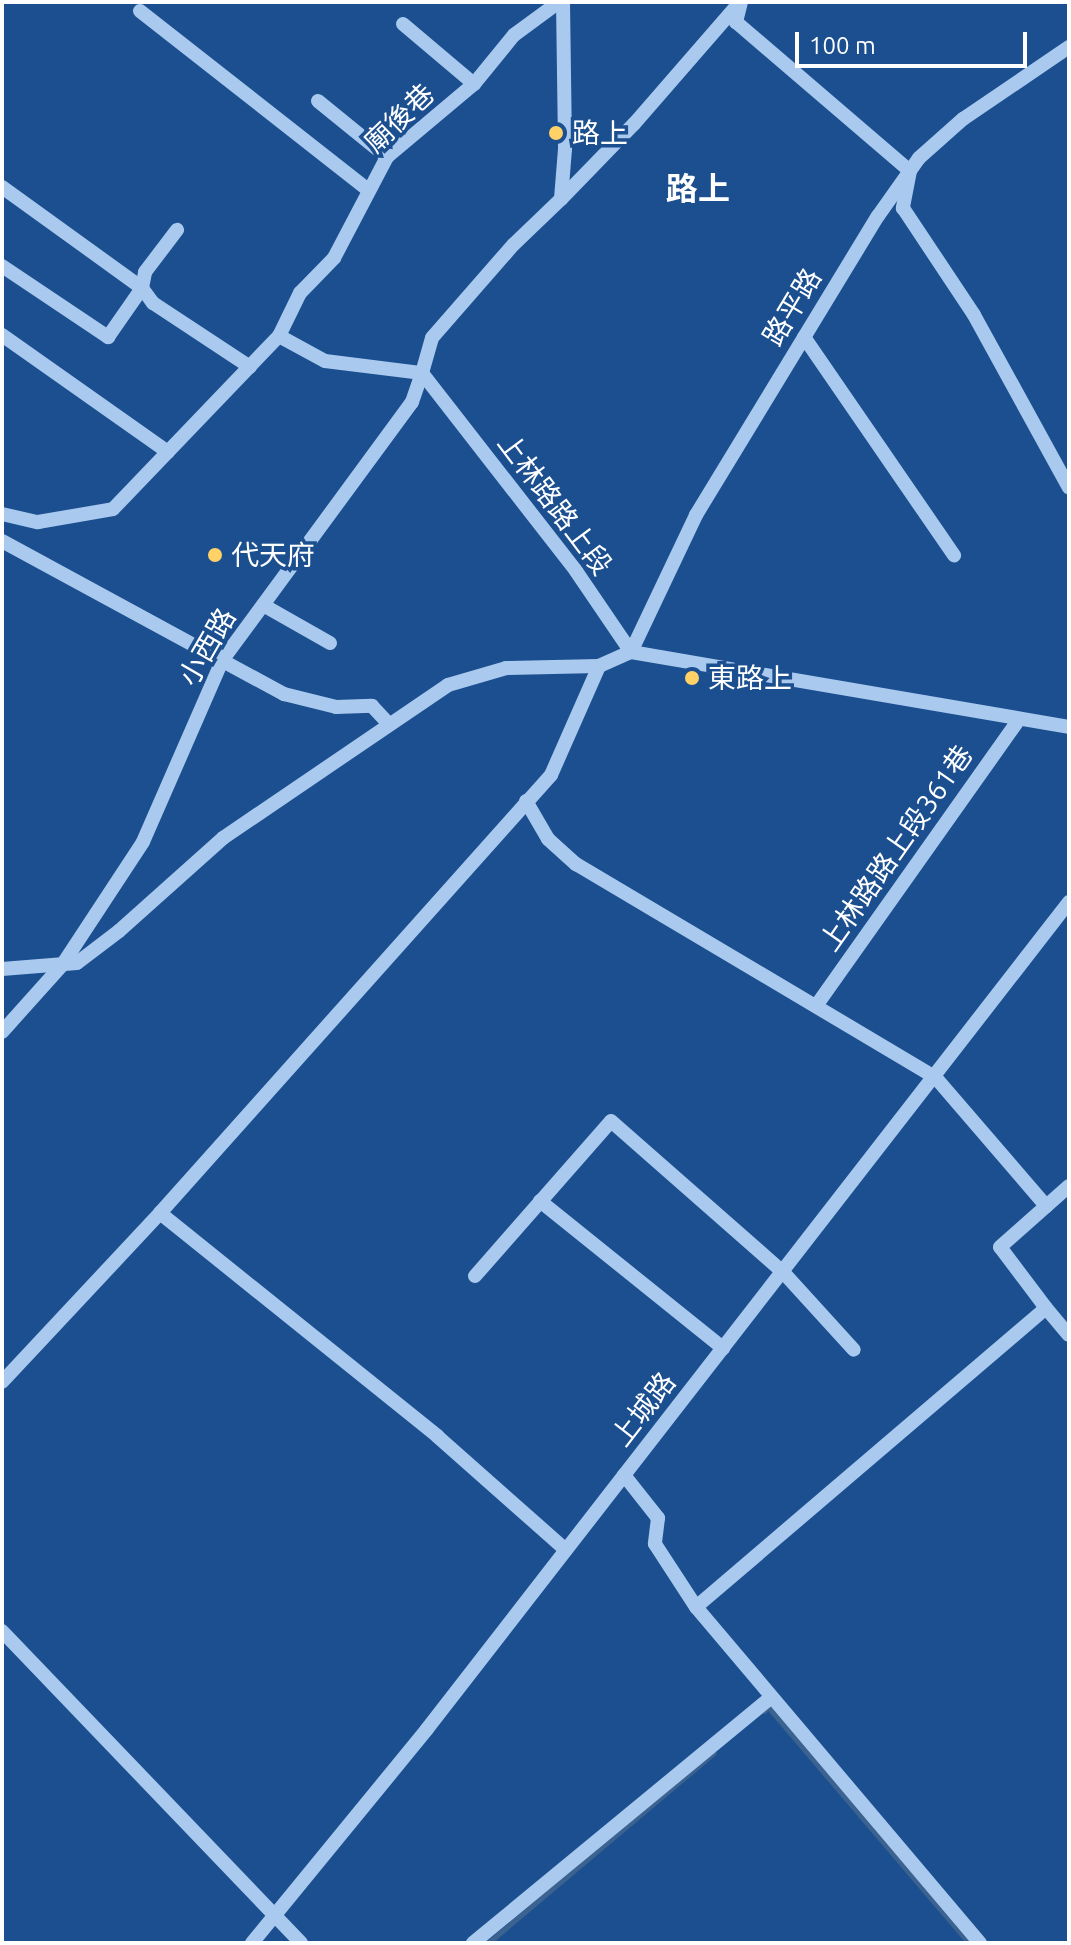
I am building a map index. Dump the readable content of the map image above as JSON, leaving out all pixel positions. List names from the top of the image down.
{
  "streets": {
    "street": [
      "廟後巷",
      "路平路",
      "上林路路上段",
      "小西路",
      "上林路路上段361巷",
      "上城路"
    ]
  },
  "crossings": [
    ["路平路", "上林路路上段"],
    ["上林路路上段", "小西路"]
  ],
  "districts": ["路上"],
  "places": ["路上", "代天府", "東路上"],
  "scale_bar": "100 m"
}
